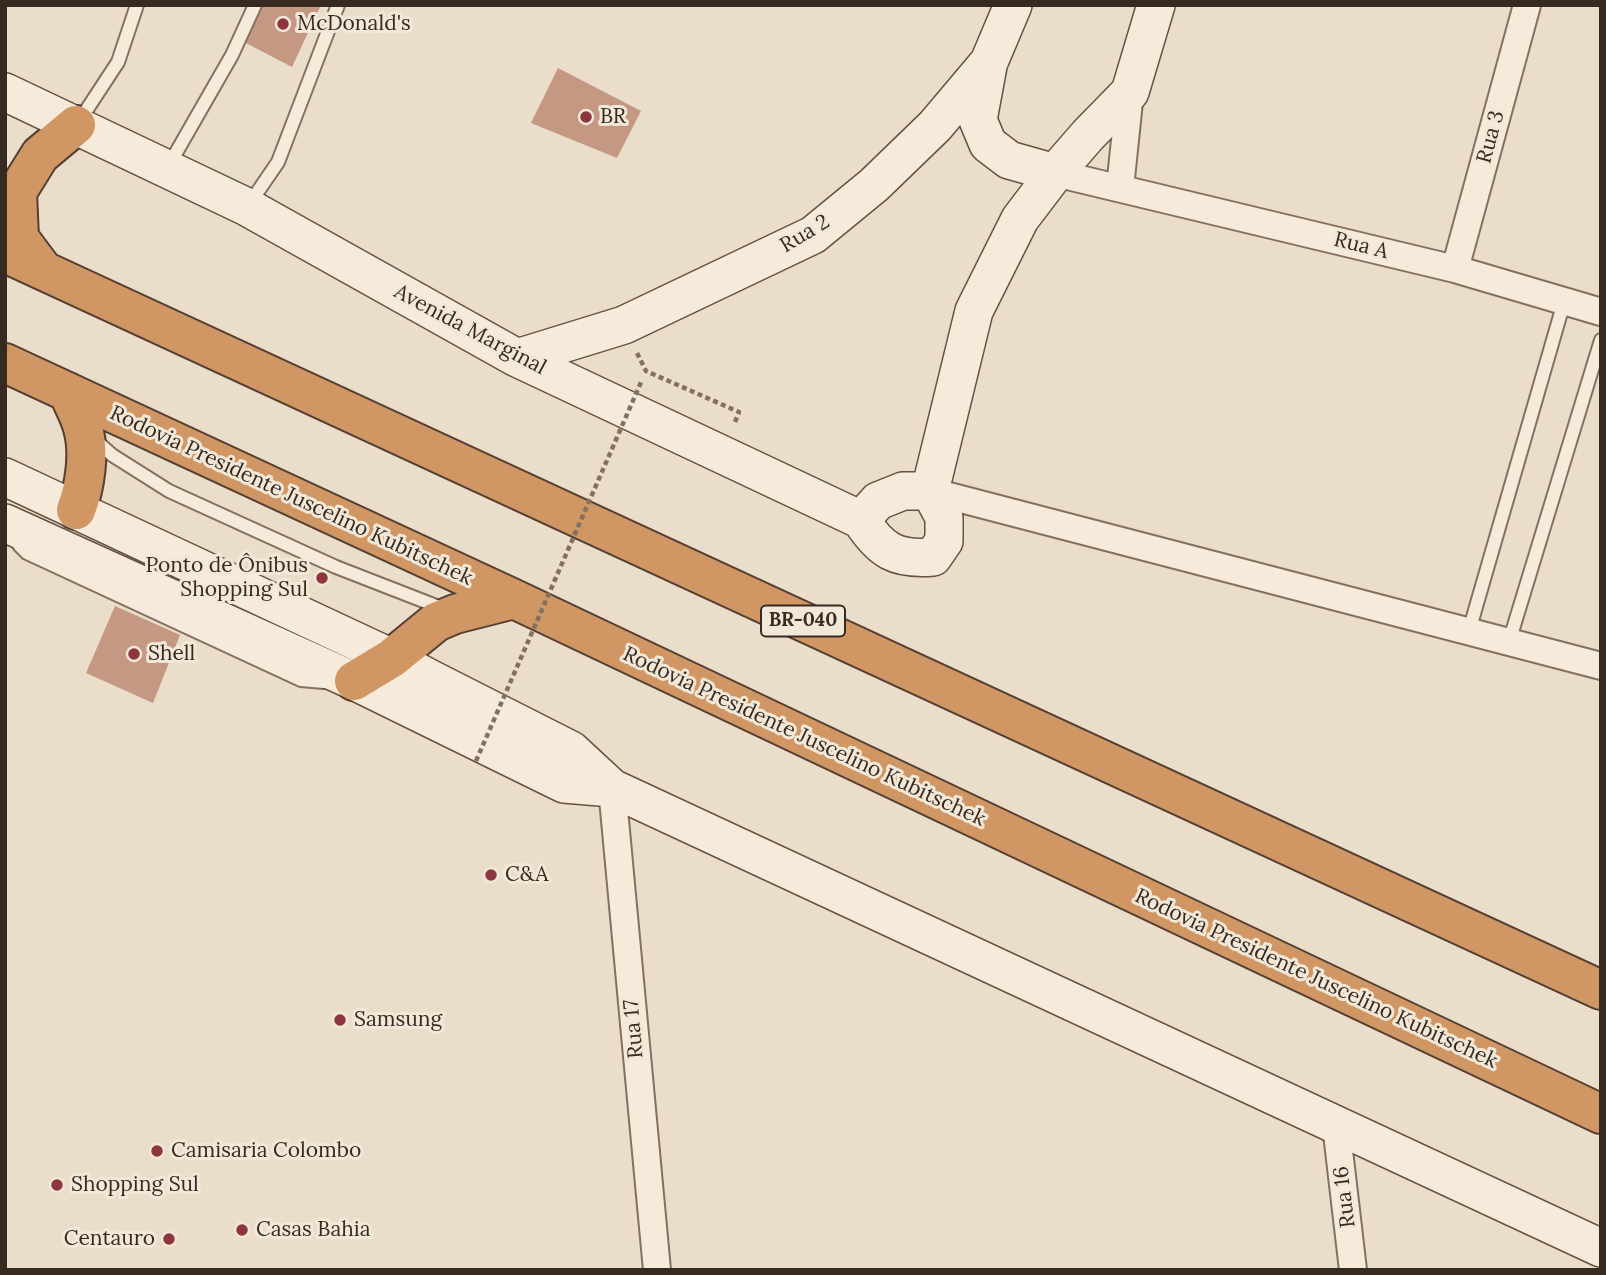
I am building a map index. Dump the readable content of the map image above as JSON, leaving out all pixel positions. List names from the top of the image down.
{
  "streets": {
    "highway": ["Rodovia Presidente Juscelino Kubitschek", "BR-040"],
    "street": [
      "Rua 3",
      "Rua 2",
      "Rua A",
      "Avenida Marginal",
      "Rua 17",
      "Rua 16"
    ]
  },
  "crossings": [
    ["Rua 3", "Rua A"],
    ["Rua 2", "Avenida Marginal"]
  ],
  "places": [
    "McDonald's",
    "BR",
    "Ponto de Ônibus Shopping Sul",
    "Shell",
    "C&A",
    "Samsung",
    "Camisaria Colombo",
    "Shopping Sul",
    "Casas Bahia",
    "Centauro"
  ]
}
